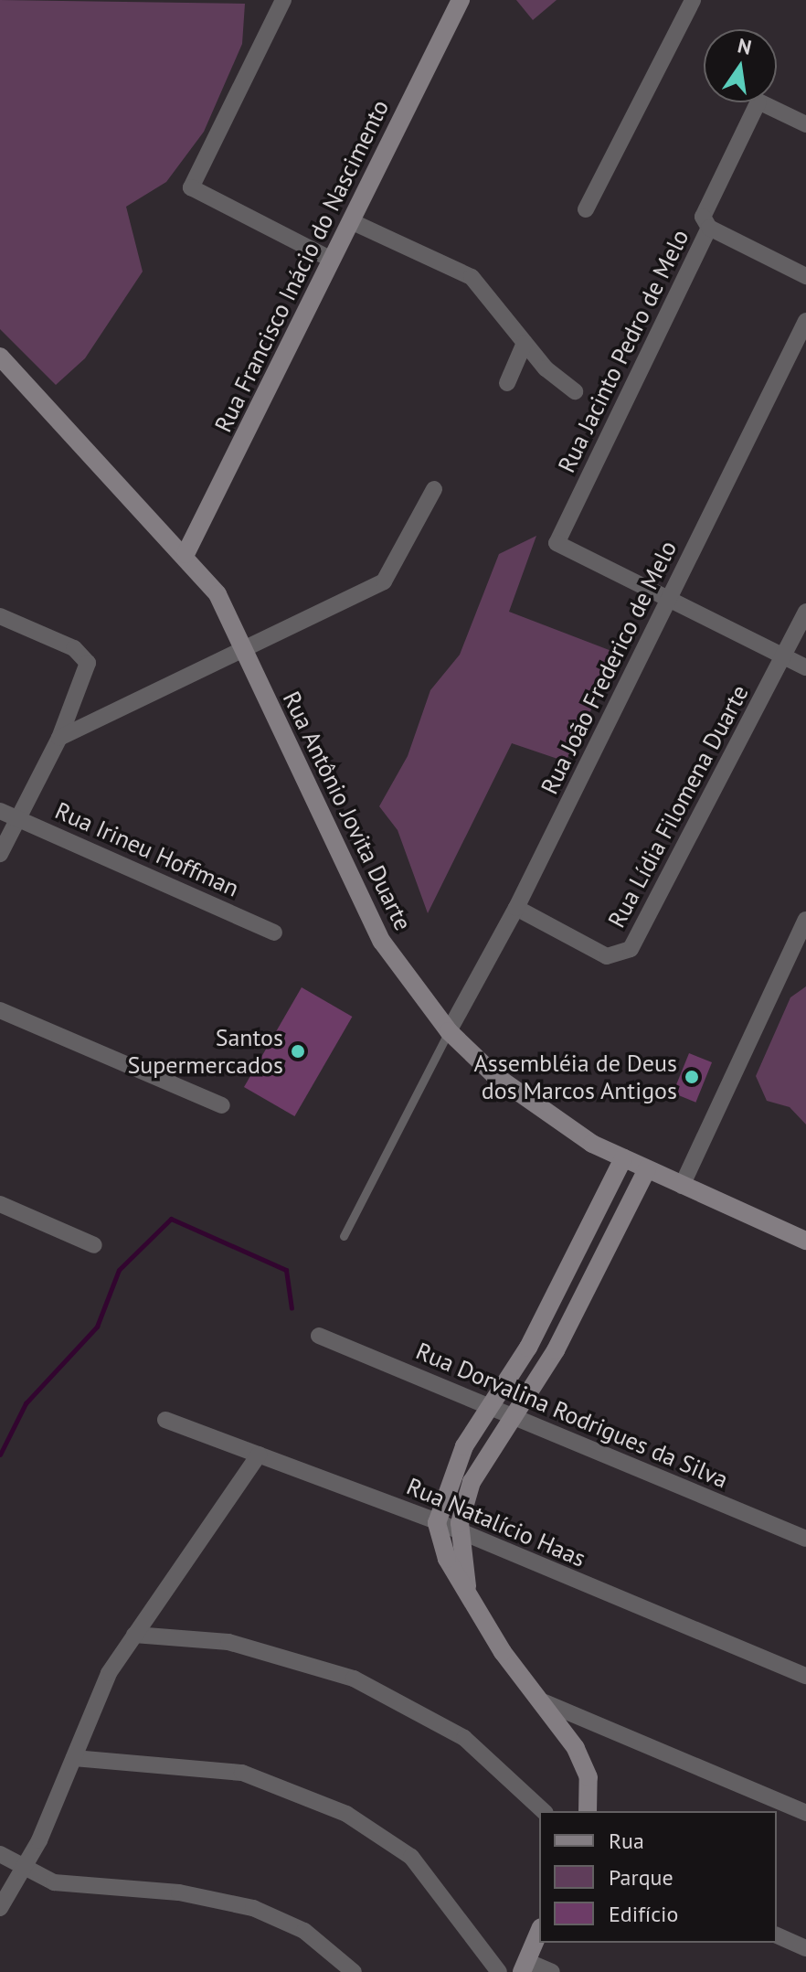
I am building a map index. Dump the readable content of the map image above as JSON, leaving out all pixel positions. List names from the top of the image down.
{
  "streets": {
    "main road": ["Rua Francisco Inácio do Nascimento", "Rua Antônio Jovita Duarte"],
    "street": [
      "Rua Jacinto Pedro de Melo",
      "Rua João Frederico de Melo",
      "Rua Lídia Filomena Duarte",
      "Rua Irineu Hoffman",
      "Rua Dorvalina Rodrigues da Silva",
      "Rua Natalício Haas"
    ]
  },
  "crossings": [
    ["Rua Francisco Inácio do Nascimento", "Rua Antônio Jovita Duarte"],
    ["Rua Jacinto Pedro de Melo", "Rua João Frederico de Melo"],
    ["Rua João Frederico de Melo", "Rua Lídia Filomena Duarte"],
    ["Rua João Frederico de Melo", "Rua Antônio Jovita Duarte"]
  ],
  "places": ["Santos Supermercados", "Assembléia de Deus dos Marcos Antigos"],
  "legend": ["Rua", "Parque", "Edifício"],
  "north": "top"
}
